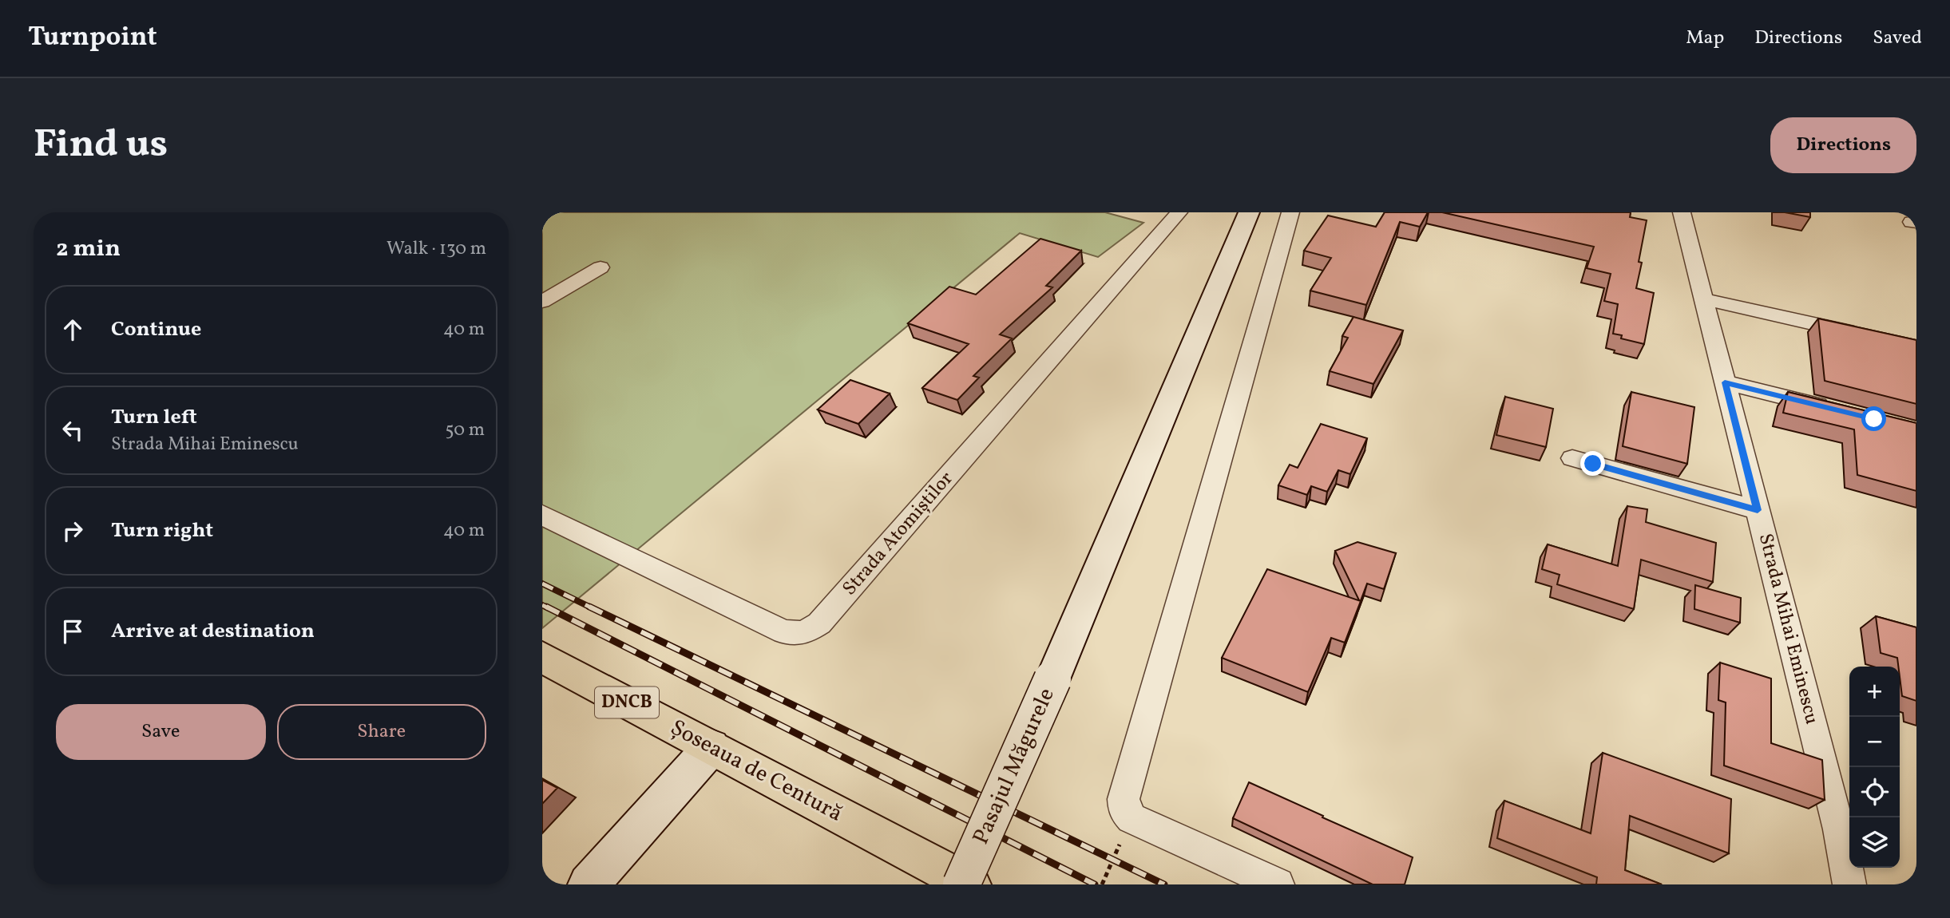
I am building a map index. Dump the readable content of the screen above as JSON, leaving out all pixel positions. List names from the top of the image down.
{
  "streets": {
    "main road": ["DNCB", "Pasajul Măgurele", "Șoseaua de Centură"],
    "street": ["Strada Atomiștilor", "Strada Mihai Eminescu"]
  },
  "page": {
    "header": "Turnpoint",
    "nav": ["Map", "Directions", "Saved"],
    "buttons": [
      "Directions",
      ["Save", "Share"]
    ],
    "title": "Find us",
    "heading": ["2 min", "Walk · 130 m"],
    "list": [
      ["Continue", "40 m"],
      ["Turn left", "Strada Mihai Eminescu", "50 m"],
      ["Turn right", "40 m"],
      "Arrive at destination"
    ],
    "map_buttons": ["+", "−"]
  }
}
